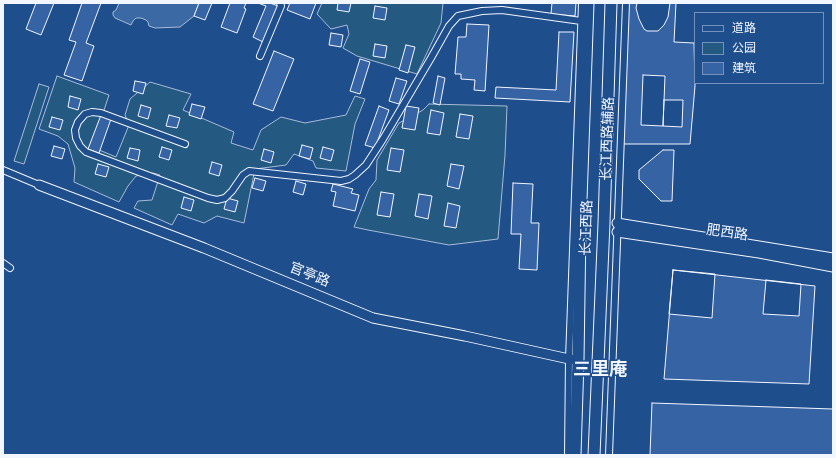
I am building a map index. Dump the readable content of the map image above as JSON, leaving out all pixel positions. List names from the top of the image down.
{
  "streets": {
    "highway": ["长江西路"],
    "street": ["长江西路辅路", "肥西路", "官亭路"]
  },
  "crossings": [
    ["长江西路辅路", "肥西路"],
    ["长江西路", "官亭路"]
  ],
  "districts": ["三里庵"],
  "legend": ["道路", "公园", "建筑"]
}
